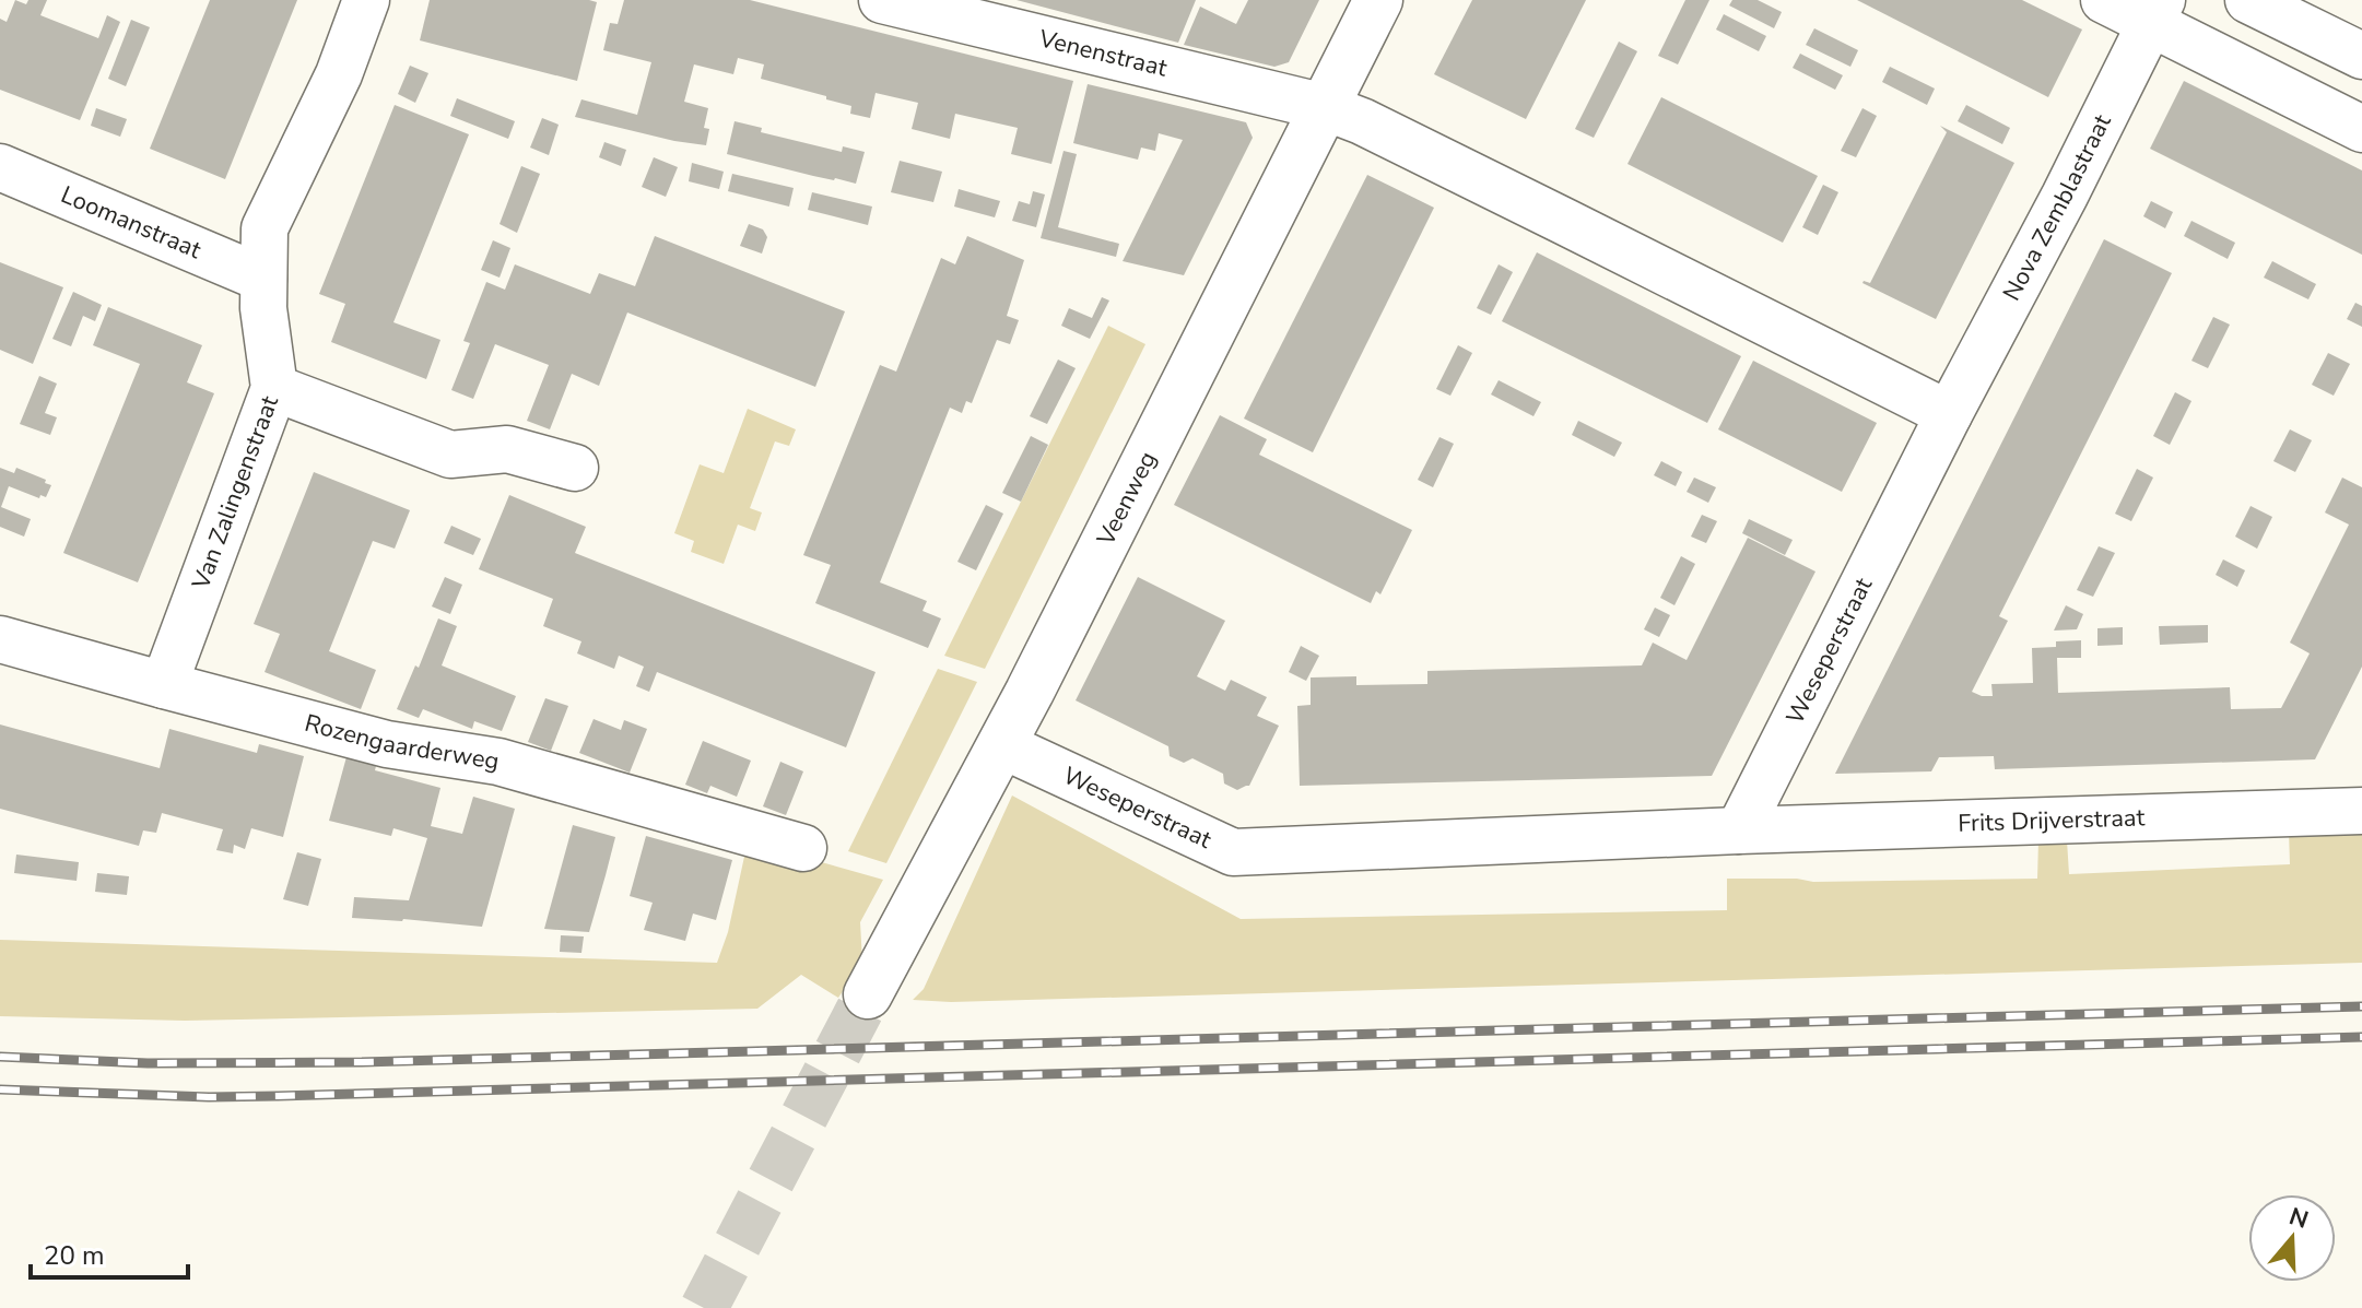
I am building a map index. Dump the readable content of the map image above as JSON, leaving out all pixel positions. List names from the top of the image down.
{
  "streets": {
    "street": [
      "Venenstraat",
      "Nova Zemblastraat",
      "Loomanstraat",
      "Van Zalingenstraat",
      "Veenweg",
      "Weseperstraat",
      "Rozengaarderweg",
      "Frits Drijverstraat"
    ]
  },
  "crossings": [
    ["Venenstraat", "Veenweg"],
    ["Nova Zemblastraat", "Weseperstraat"],
    ["Loomanstraat", "Van Zalingenstraat"],
    ["Van Zalingenstraat", "Rozengaarderweg"],
    ["Veenweg", "Weseperstraat"],
    ["Weseperstraat", "Frits Drijverstraat"]
  ],
  "scale_bar": "20 m",
  "north": "top"
}
